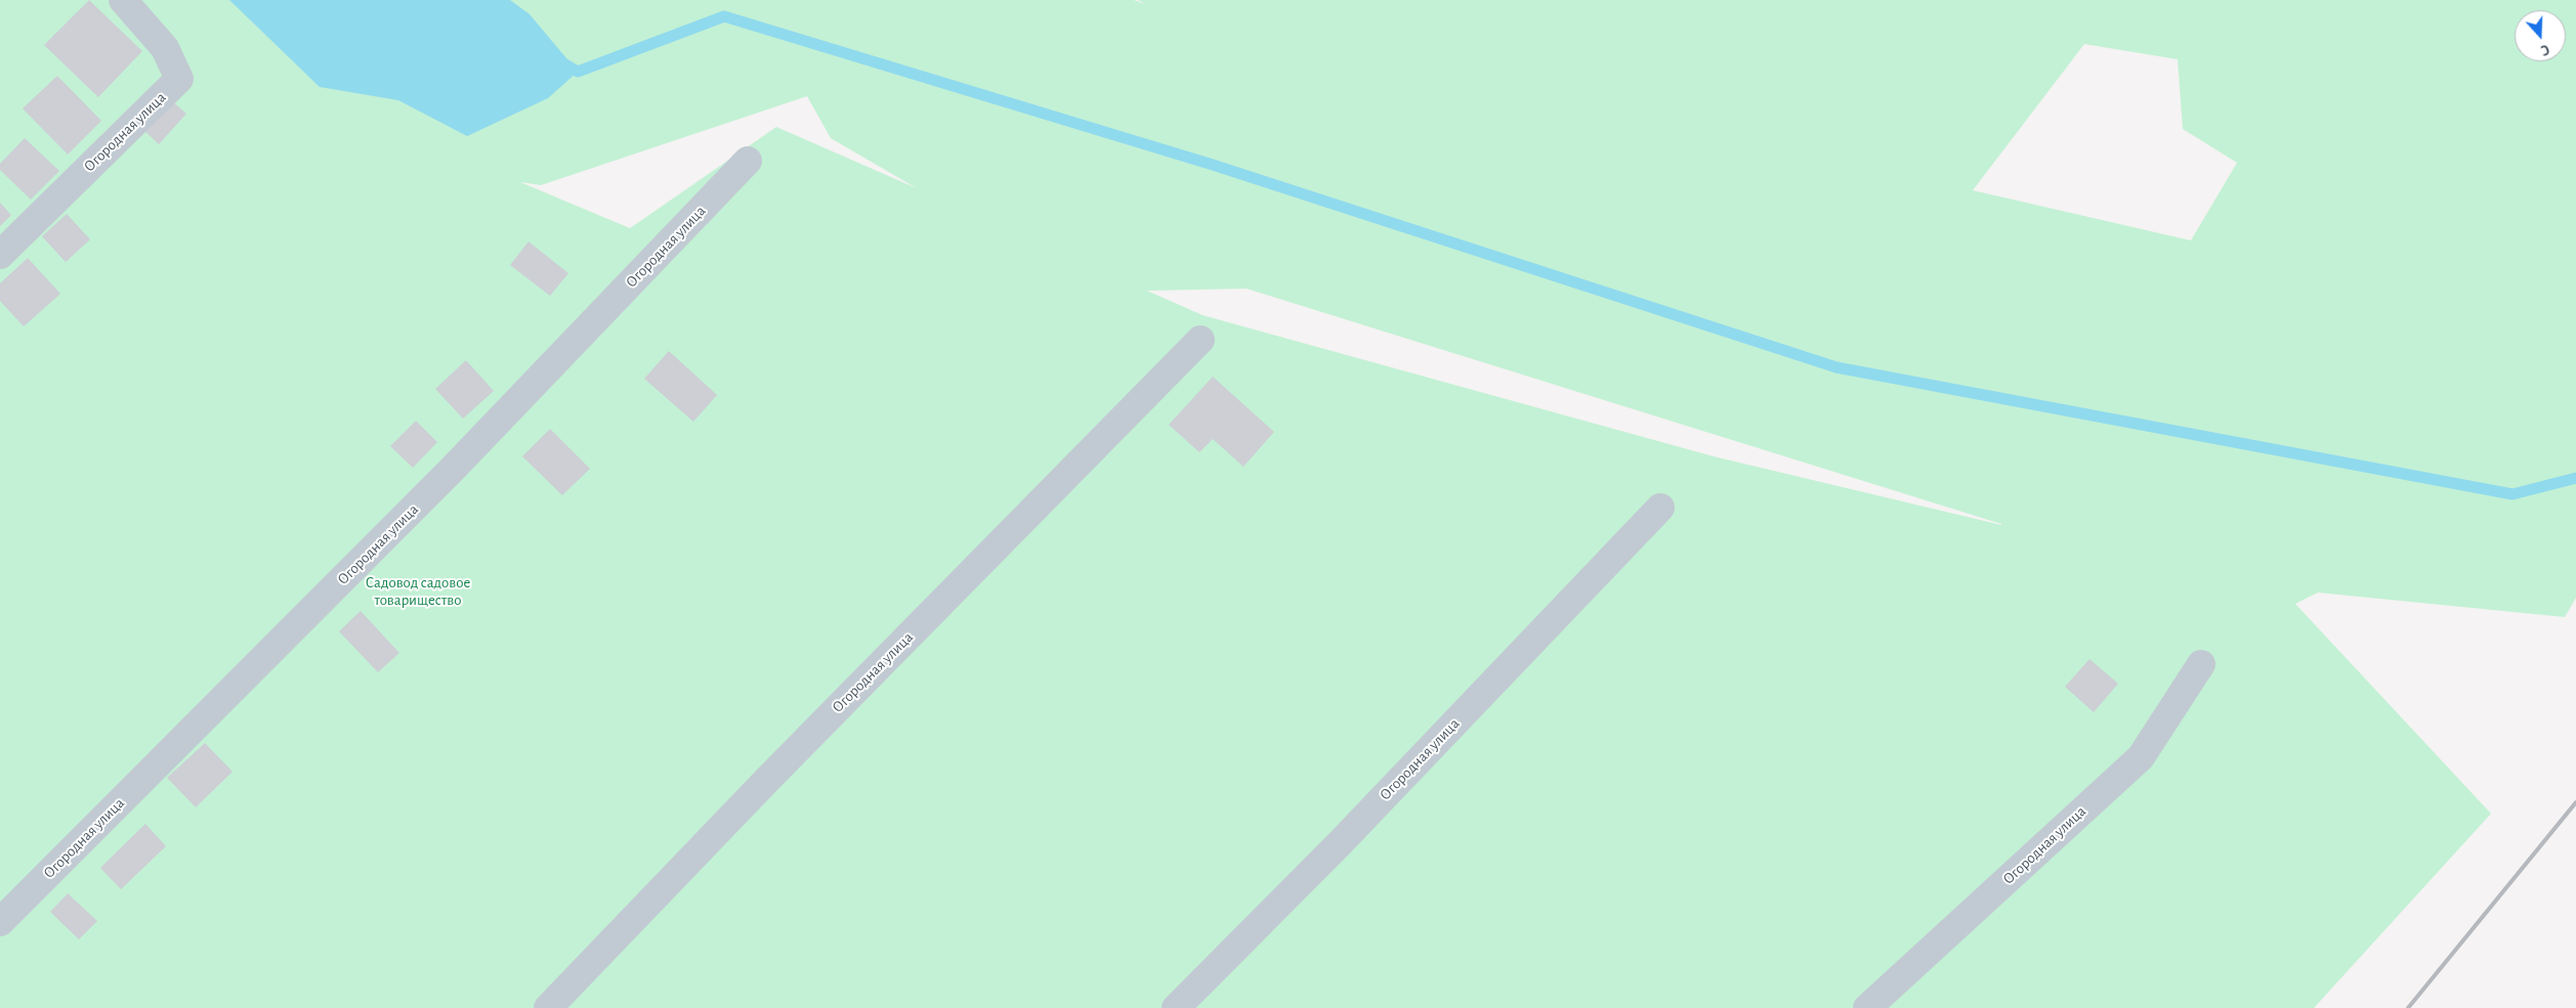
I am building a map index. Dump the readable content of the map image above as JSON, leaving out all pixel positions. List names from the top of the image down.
{
  "streets": {
    "street": ["Огородная улица"]
  },
  "parks": ["Садовод садовое товарищество"],
  "north": "bottom"
}
